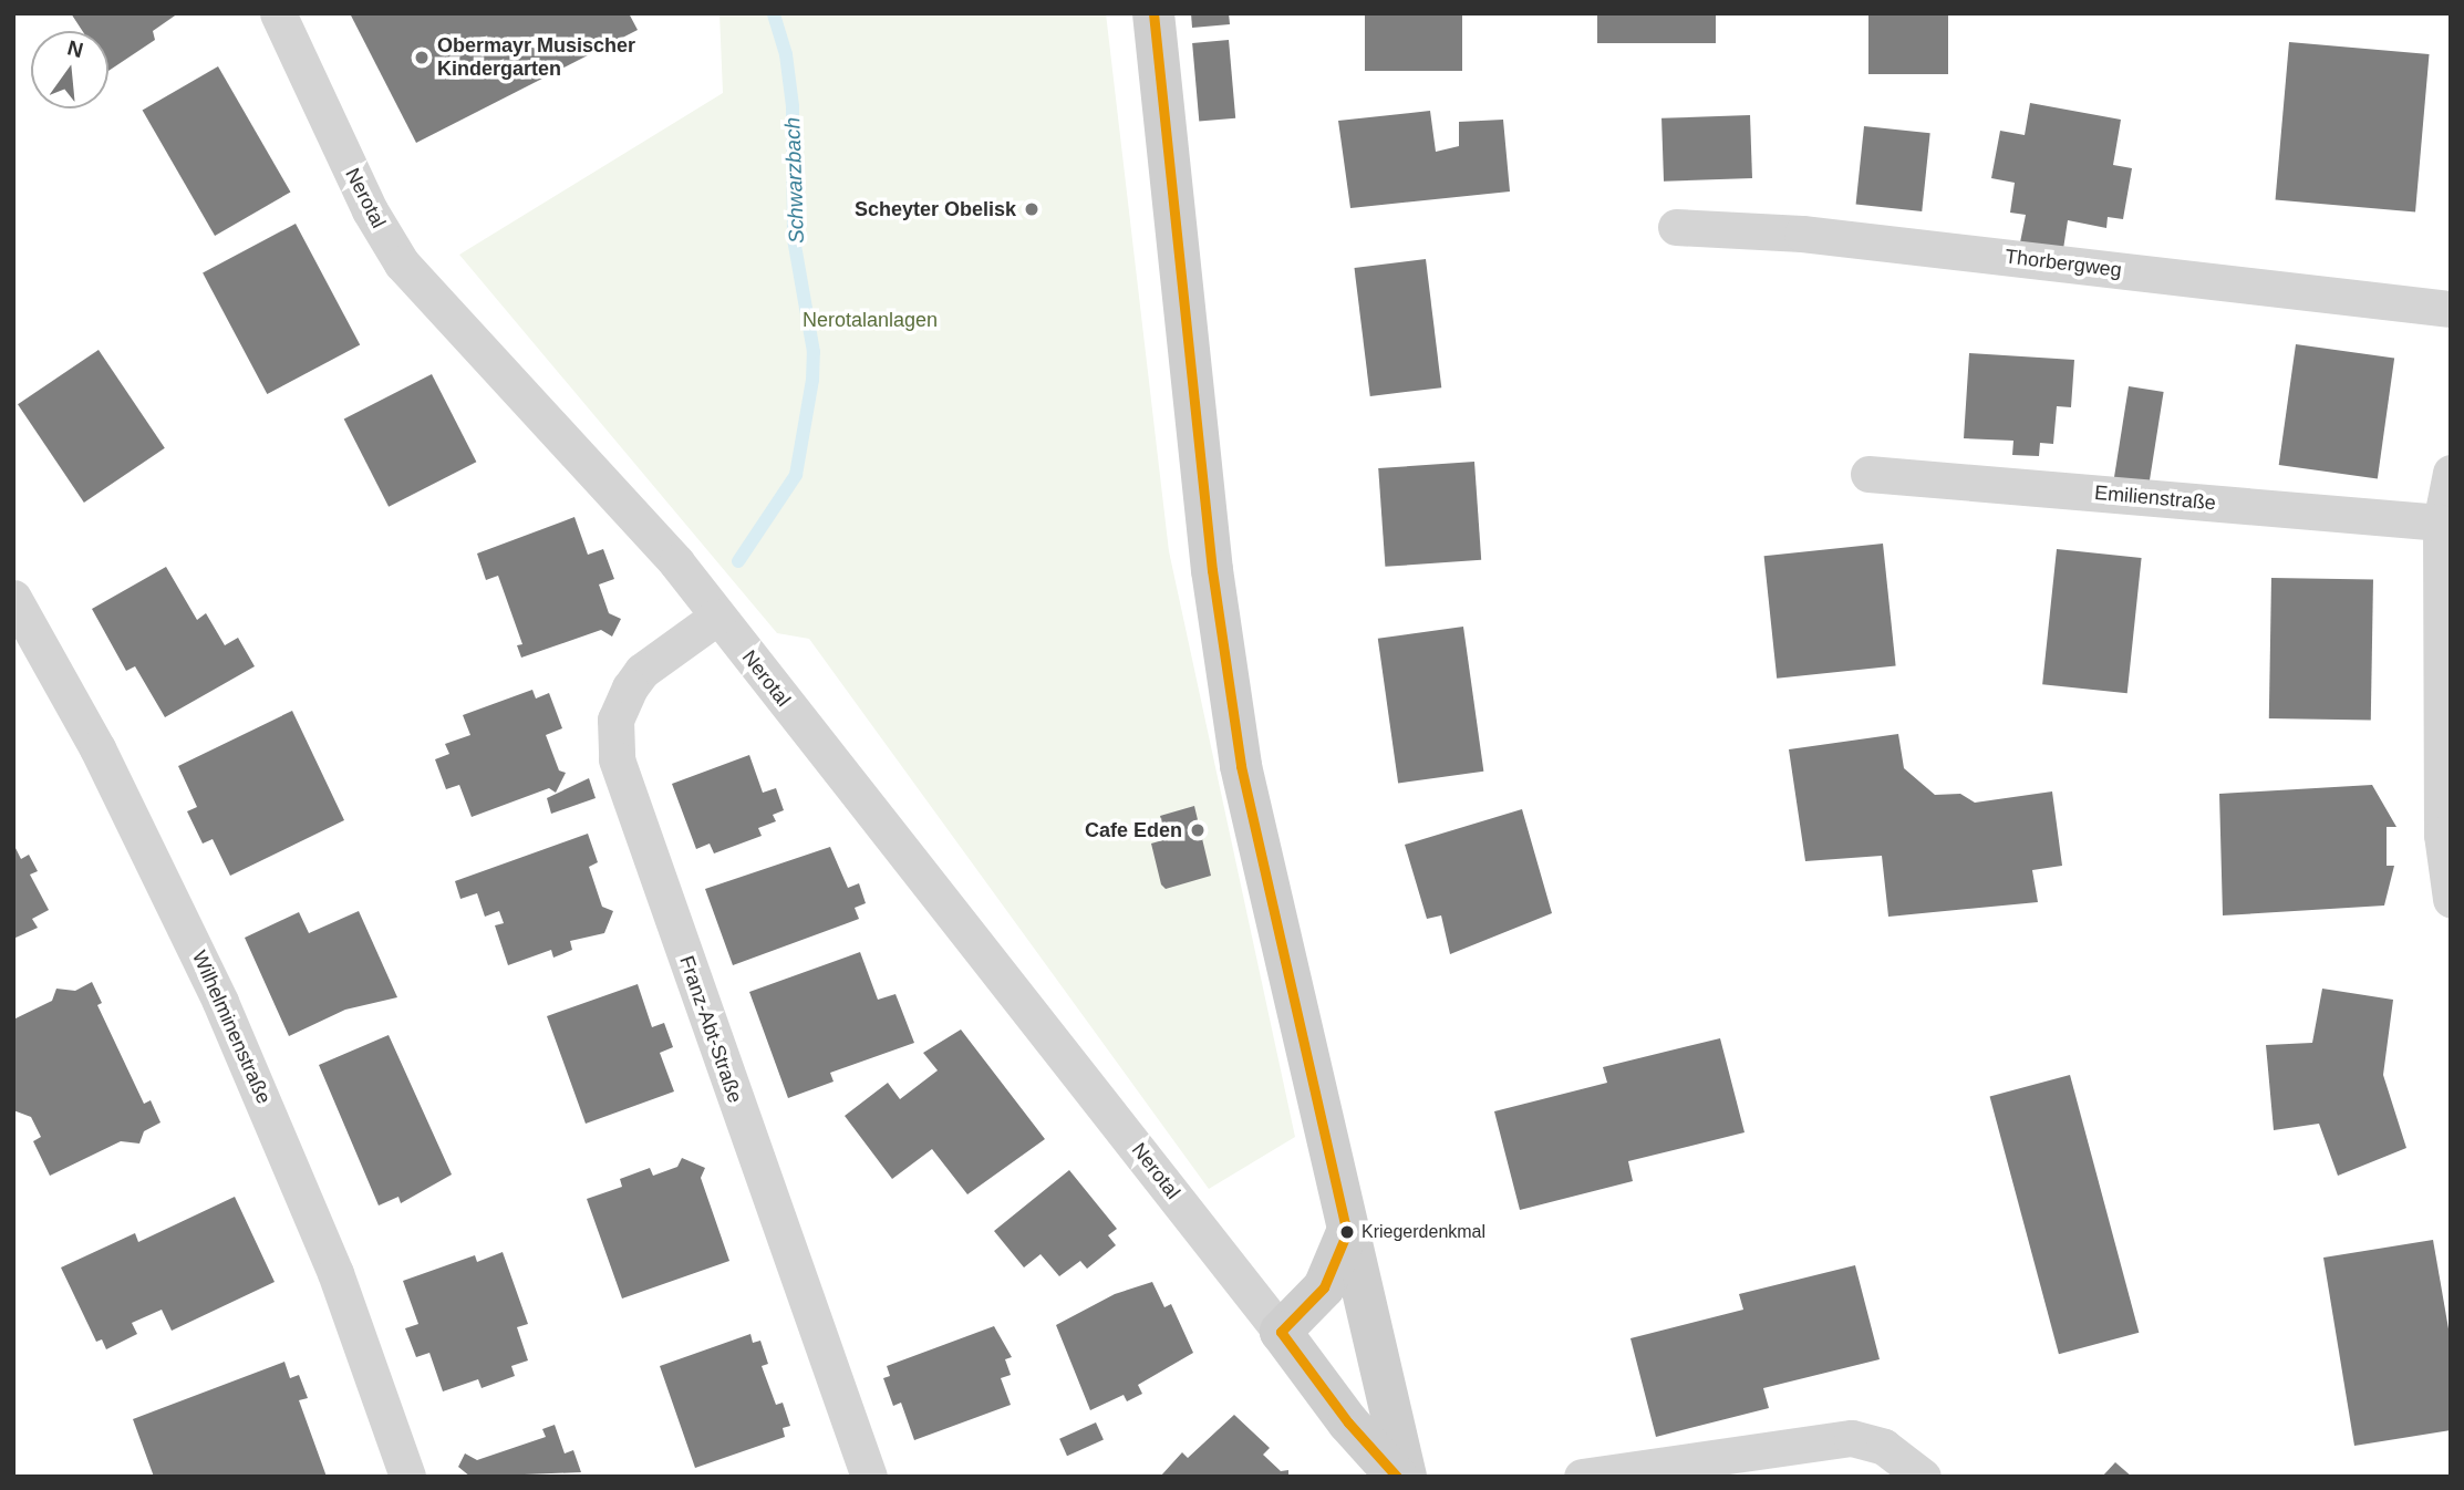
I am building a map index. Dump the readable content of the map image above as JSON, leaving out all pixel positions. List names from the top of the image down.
{
  "streets": {
    "street": [
      "Nerotal",
      "Thorbergweg",
      "Emilienstraße",
      "Wilhelminenstraße",
      "Franz-Abt-Straße"
    ]
  },
  "crossings": [
    ["Nerotal", "Franz-Abt-Straße"]
  ],
  "water": ["Schwarzbach"],
  "parks": ["Nerotalanlagen"],
  "places": [
    "Obermayr Musischer Kindergarten",
    "Scheyter Obelisk",
    "Cafe Eden",
    "Kriegerdenkmal"
  ],
  "north": "top"
}
